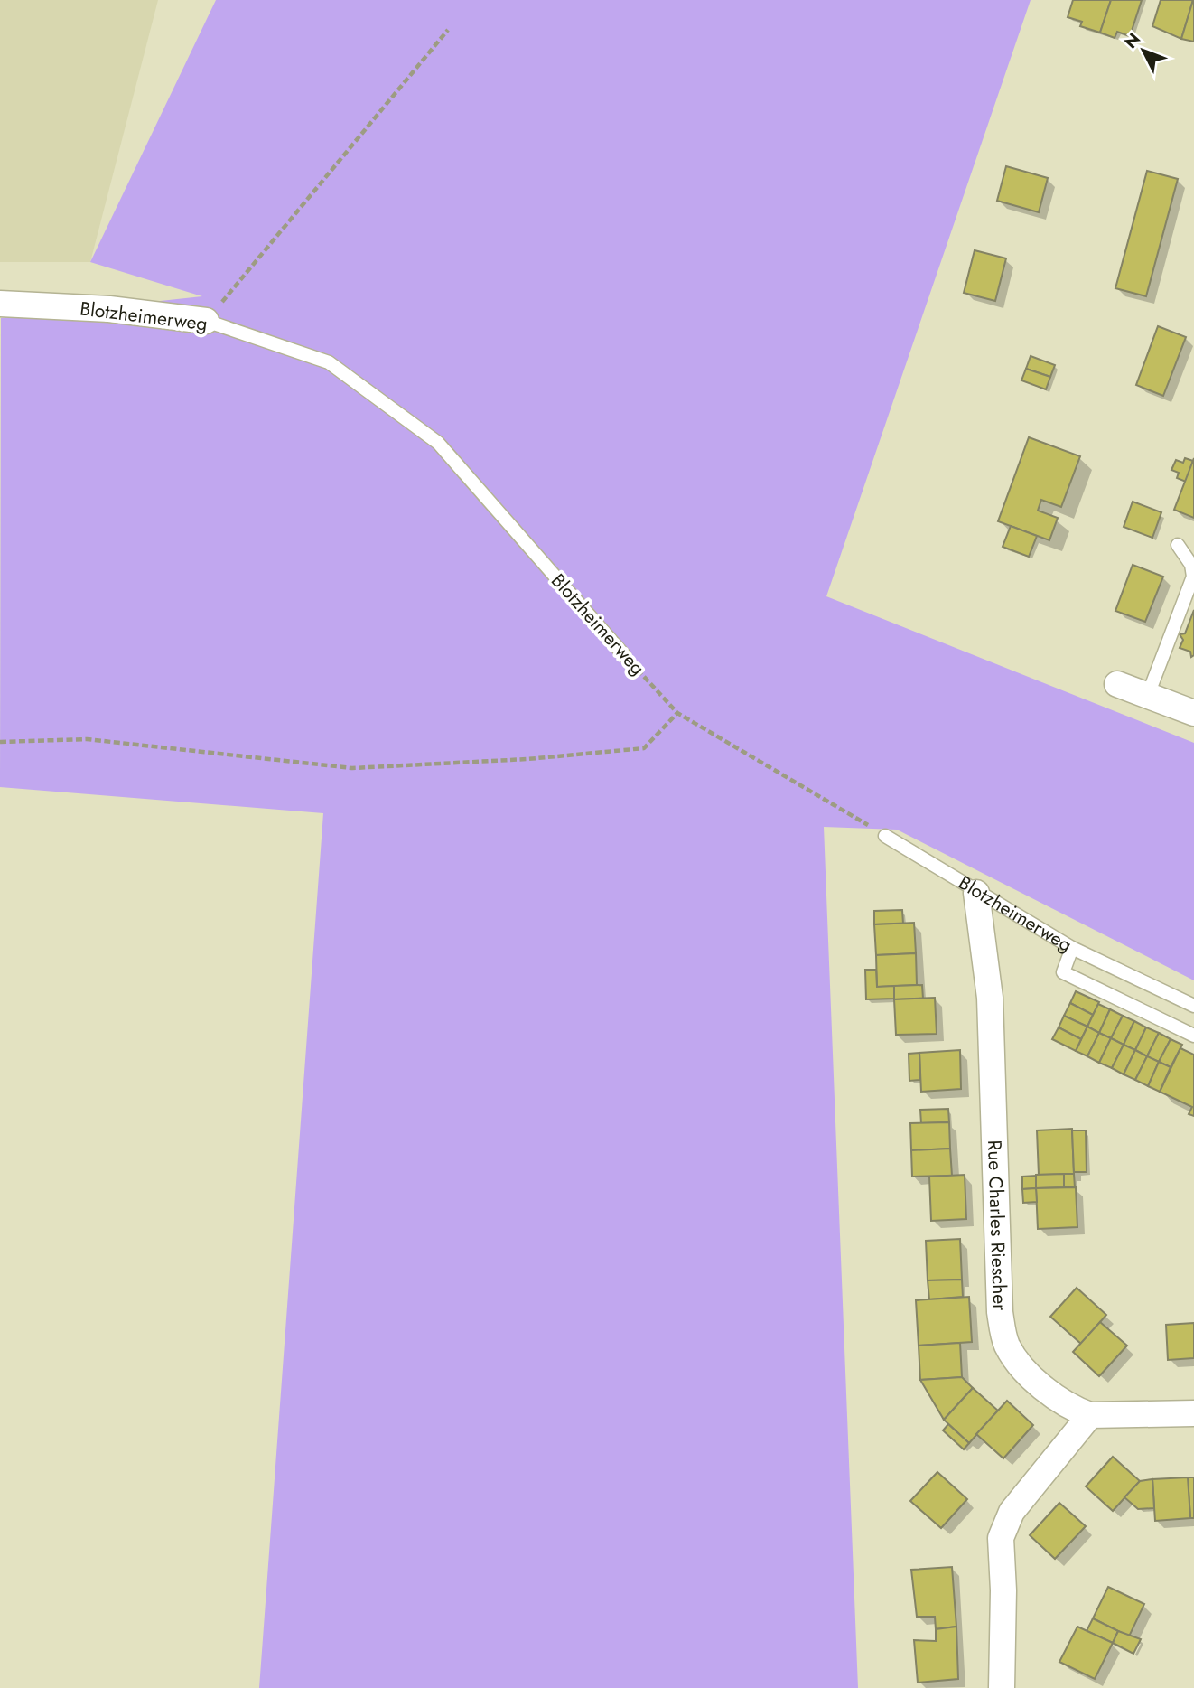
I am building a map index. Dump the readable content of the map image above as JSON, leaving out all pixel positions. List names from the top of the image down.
{
  "streets": {
    "street": ["Blotzheimerweg", "Rue Charles Riescher"]
  },
  "crossings": [
    ["Blotzheimerweg", "Rue Charles Riescher"]
  ],
  "north": "top left"
}
